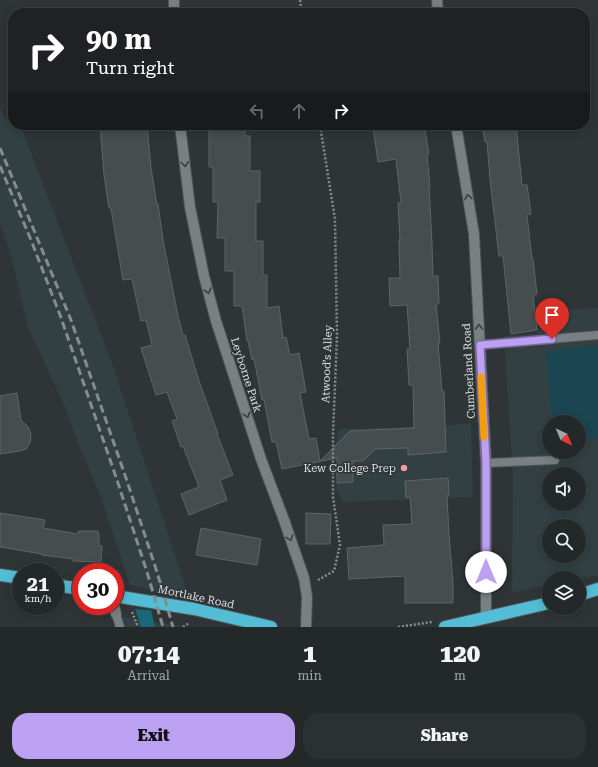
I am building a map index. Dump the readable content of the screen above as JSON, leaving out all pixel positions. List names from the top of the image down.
{
  "streets": {
    "highway": ["Mortlake Road"],
    "street": ["Cumberland Road", "Leyborne Park"],
    "path": ["Atwood’s Alley"]
  },
  "crossings": [
    ["Atwood’s Alley", "Leyborne Park"]
  ],
  "one_way": ["Cumberland Road", "Leyborne Park"],
  "places": ["Kew College Prep"],
  "north": "bottom right",
  "page": {
    "turn": ["90 m", "Turn right"],
    "speed": "21 km/h",
    "limit": "30",
    "eta": [
      "07:14",
      "Arrival",
      "1",
      "min",
      "120",
      "m"
    ],
    "buttons": ["Exit", "Share"]
  }
}
